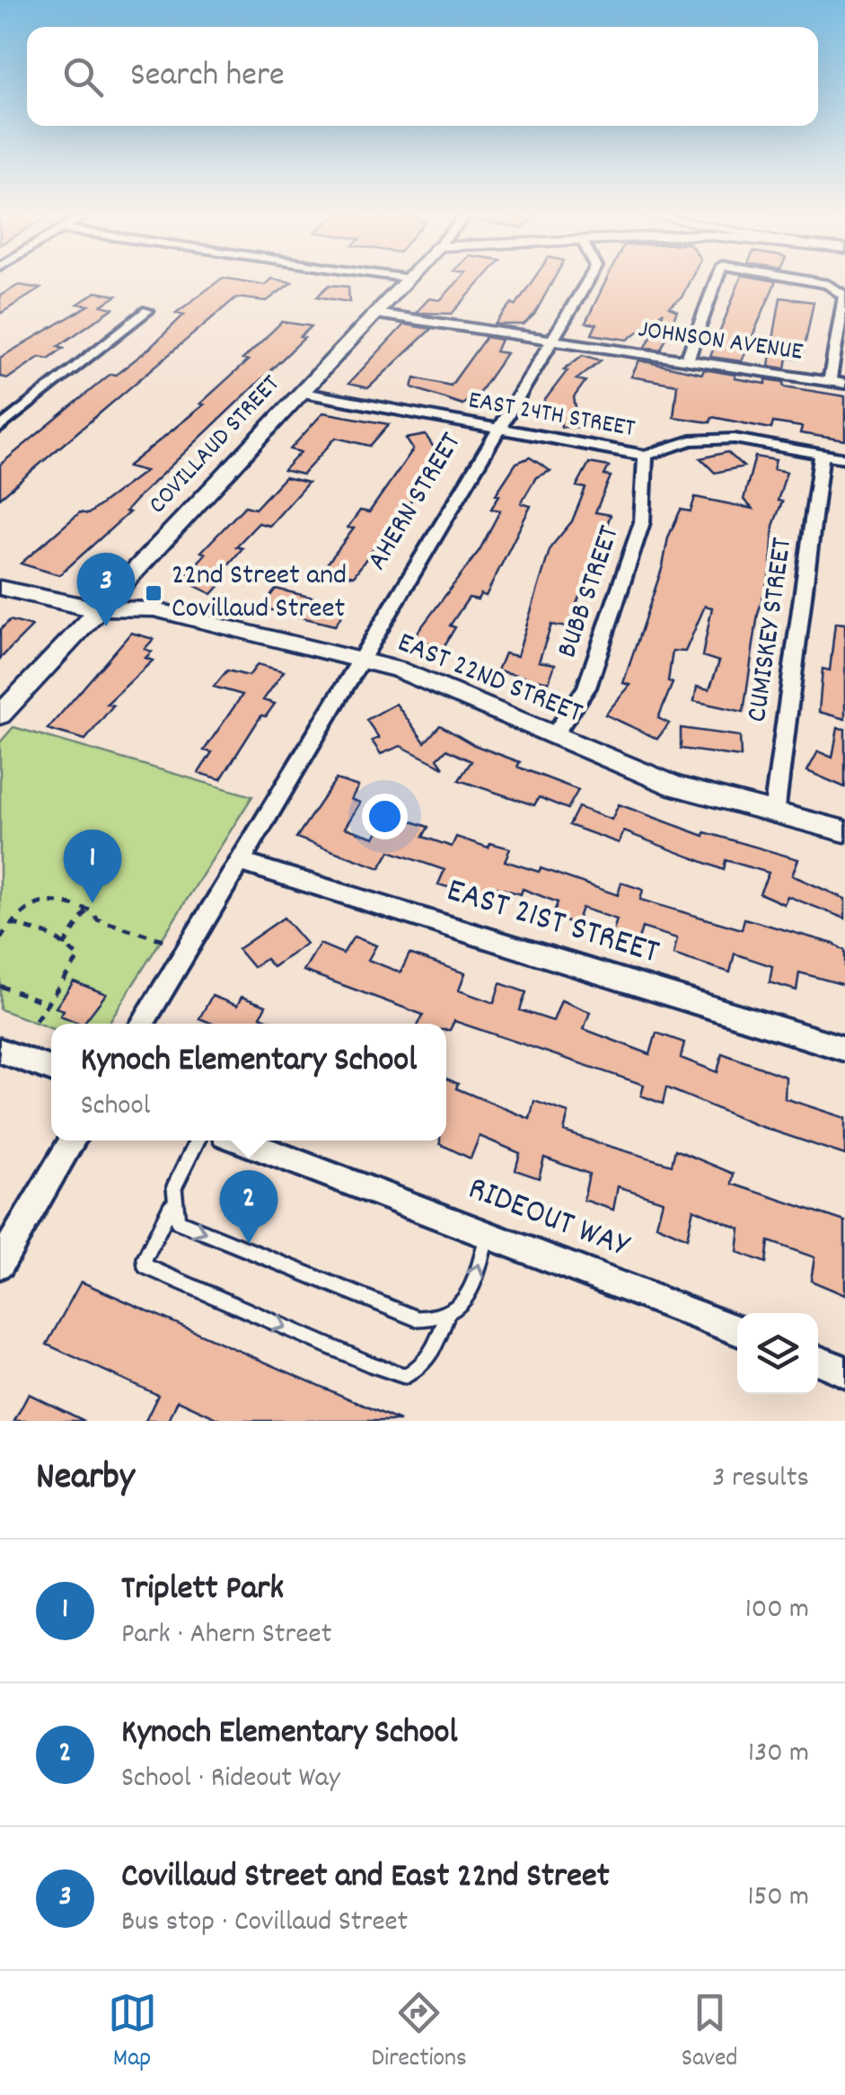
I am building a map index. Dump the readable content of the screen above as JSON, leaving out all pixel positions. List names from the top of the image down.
{
  "streets": {
    "street": [
      "JOHNSON AVENUE",
      "EAST 24TH STREET",
      "COVILLAUD STREET",
      "AHERN STREET",
      "BUBB STREET",
      "CUMISKEY STREET",
      "EAST 22ND STREET",
      "EAST 21ST STREET",
      "RIDEOUT WAY"
    ]
  },
  "crossings": [
    ["JOHNSON AVENUE", "COVILLAUD STREET"],
    ["JOHNSON AVENUE", "AHERN STREET"],
    ["EAST 24TH STREET", "COVILLAUD STREET"],
    ["EAST 24TH STREET", "AHERN STREET"],
    ["EAST 24TH STREET", "BUBB STREET"],
    ["EAST 24TH STREET", "CUMISKEY STREET"],
    ["COVILLAUD STREET", "EAST 22ND STREET"],
    ["AHERN STREET", "EAST 22ND STREET"],
    ["AHERN STREET", "EAST 21ST STREET"],
    ["BUBB STREET", "EAST 22ND STREET"],
    ["CUMISKEY STREET", "EAST 22ND STREET"]
  ],
  "places": {
    "transit": ["22nd Street and Covillaud Street"]
  },
  "page": {
    "search": "Search here",
    "pins": ["3", "1", "2"],
    "popup": ["Kynoch Elementary School", "School"],
    "heading": ["Nearby", "3 results"],
    "list": [
      {
        "mark": "1",
        "name": "Triplett Park",
        "note": "Park · Ahern Street",
        "value": "100 m"
      },
      {
        "mark": "2",
        "name": "Kynoch Elementary School",
        "note": "School · Rideout Way",
        "value": "130 m"
      },
      {
        "mark": "3",
        "name": "Covillaud Street and East 22nd Street",
        "note": "Bus stop · Covillaud Street",
        "value": "150 m"
      }
    ],
    "nav": ["Map", "Directions", "Saved"]
  }
}
